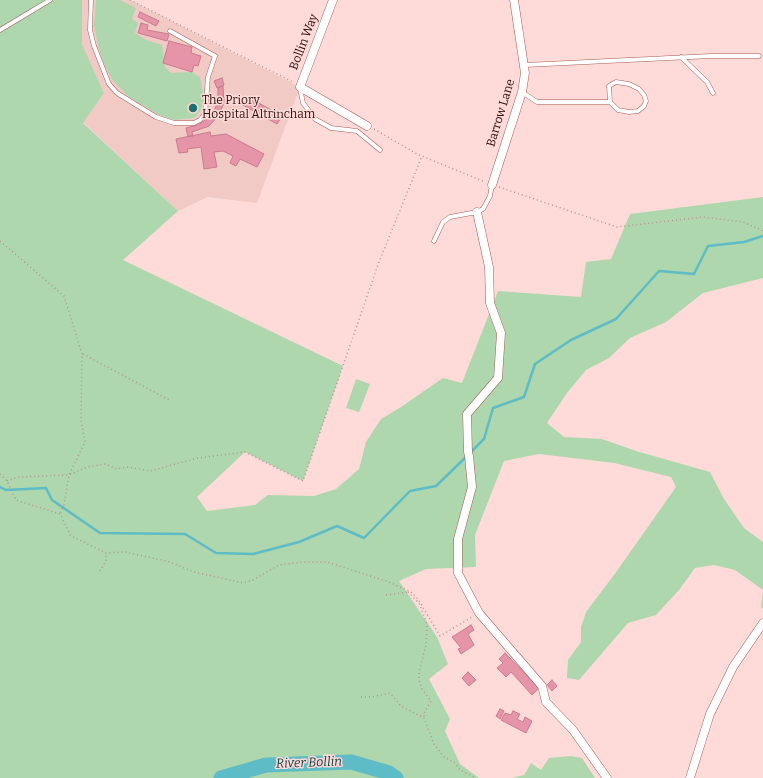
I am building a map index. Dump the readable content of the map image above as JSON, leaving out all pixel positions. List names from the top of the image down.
{
  "streets": {
    "street": ["Bollin Way", "Barrow Lane"]
  },
  "water": ["River Bollin"],
  "places": ["The Priory Hospital Altrincham"]
}
